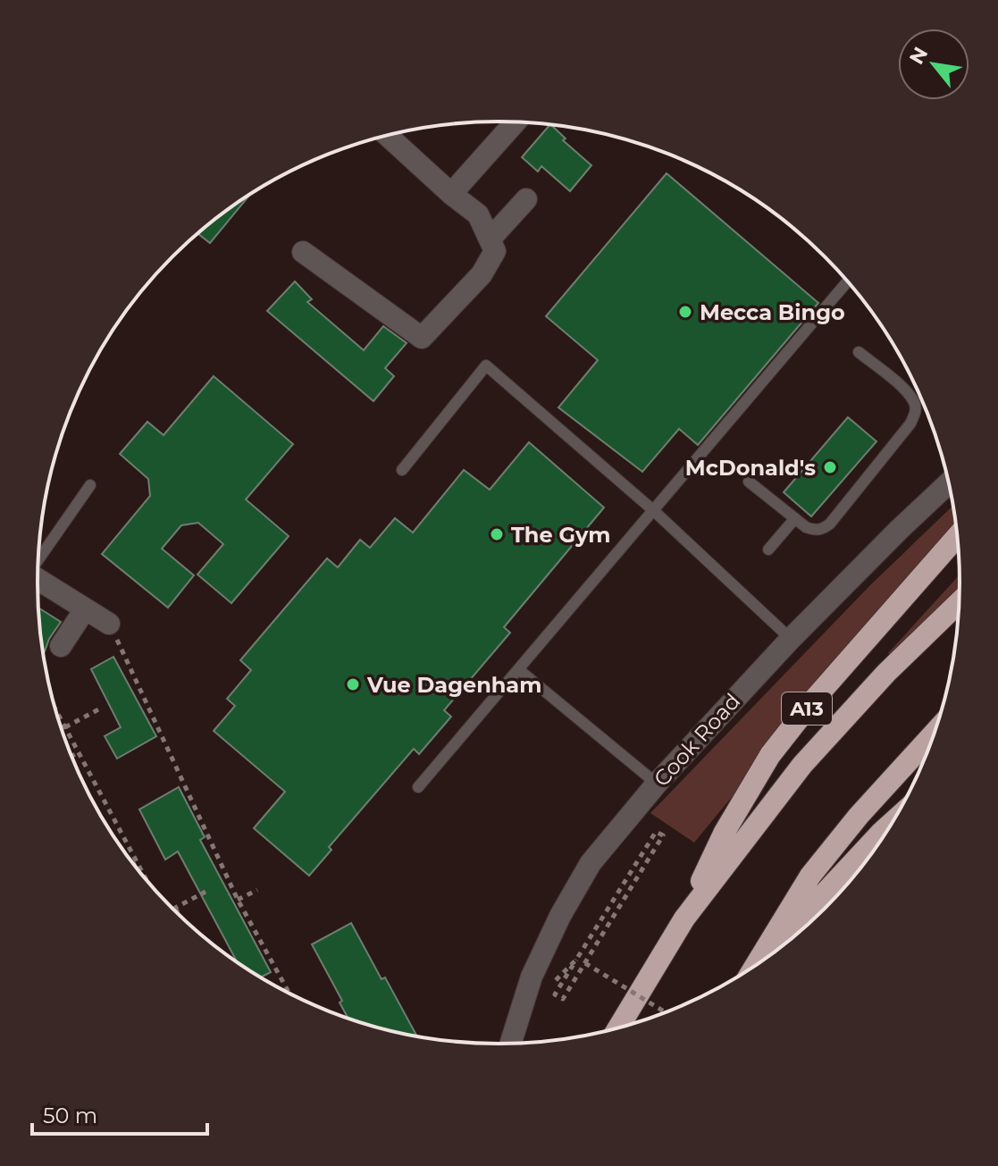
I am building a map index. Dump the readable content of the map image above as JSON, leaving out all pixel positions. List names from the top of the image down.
{
  "streets": {
    "highway": ["A13"],
    "street": ["Cook Road"]
  },
  "places": [
    "Mecca Bingo",
    "McDonald's",
    "The Gym",
    "Vue Dagenham"
  ],
  "scale_bar": "50 m",
  "north": "top left"
}
